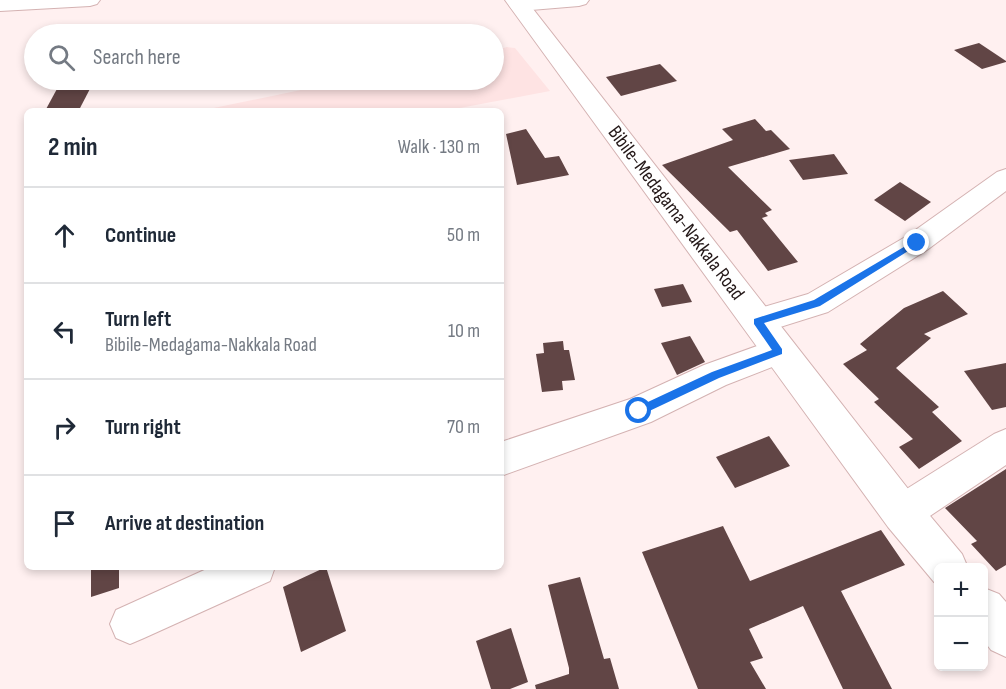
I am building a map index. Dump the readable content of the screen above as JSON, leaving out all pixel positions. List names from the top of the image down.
{
  "streets": {
    "main road": ["Bibile-Medagama-Nakkala Road"]
  },
  "page": {
    "search": "Search here",
    "heading": ["2 min", "Walk · 130 m"],
    "list": [
      ["Continue", "50 m"],
      ["Turn left", "Bibile-Medagama-Nakkala Road", "10 m"],
      ["Turn right", "70 m"],
      "Arrive at destination"
    ],
    "map_buttons": ["+", "−"]
  }
}
